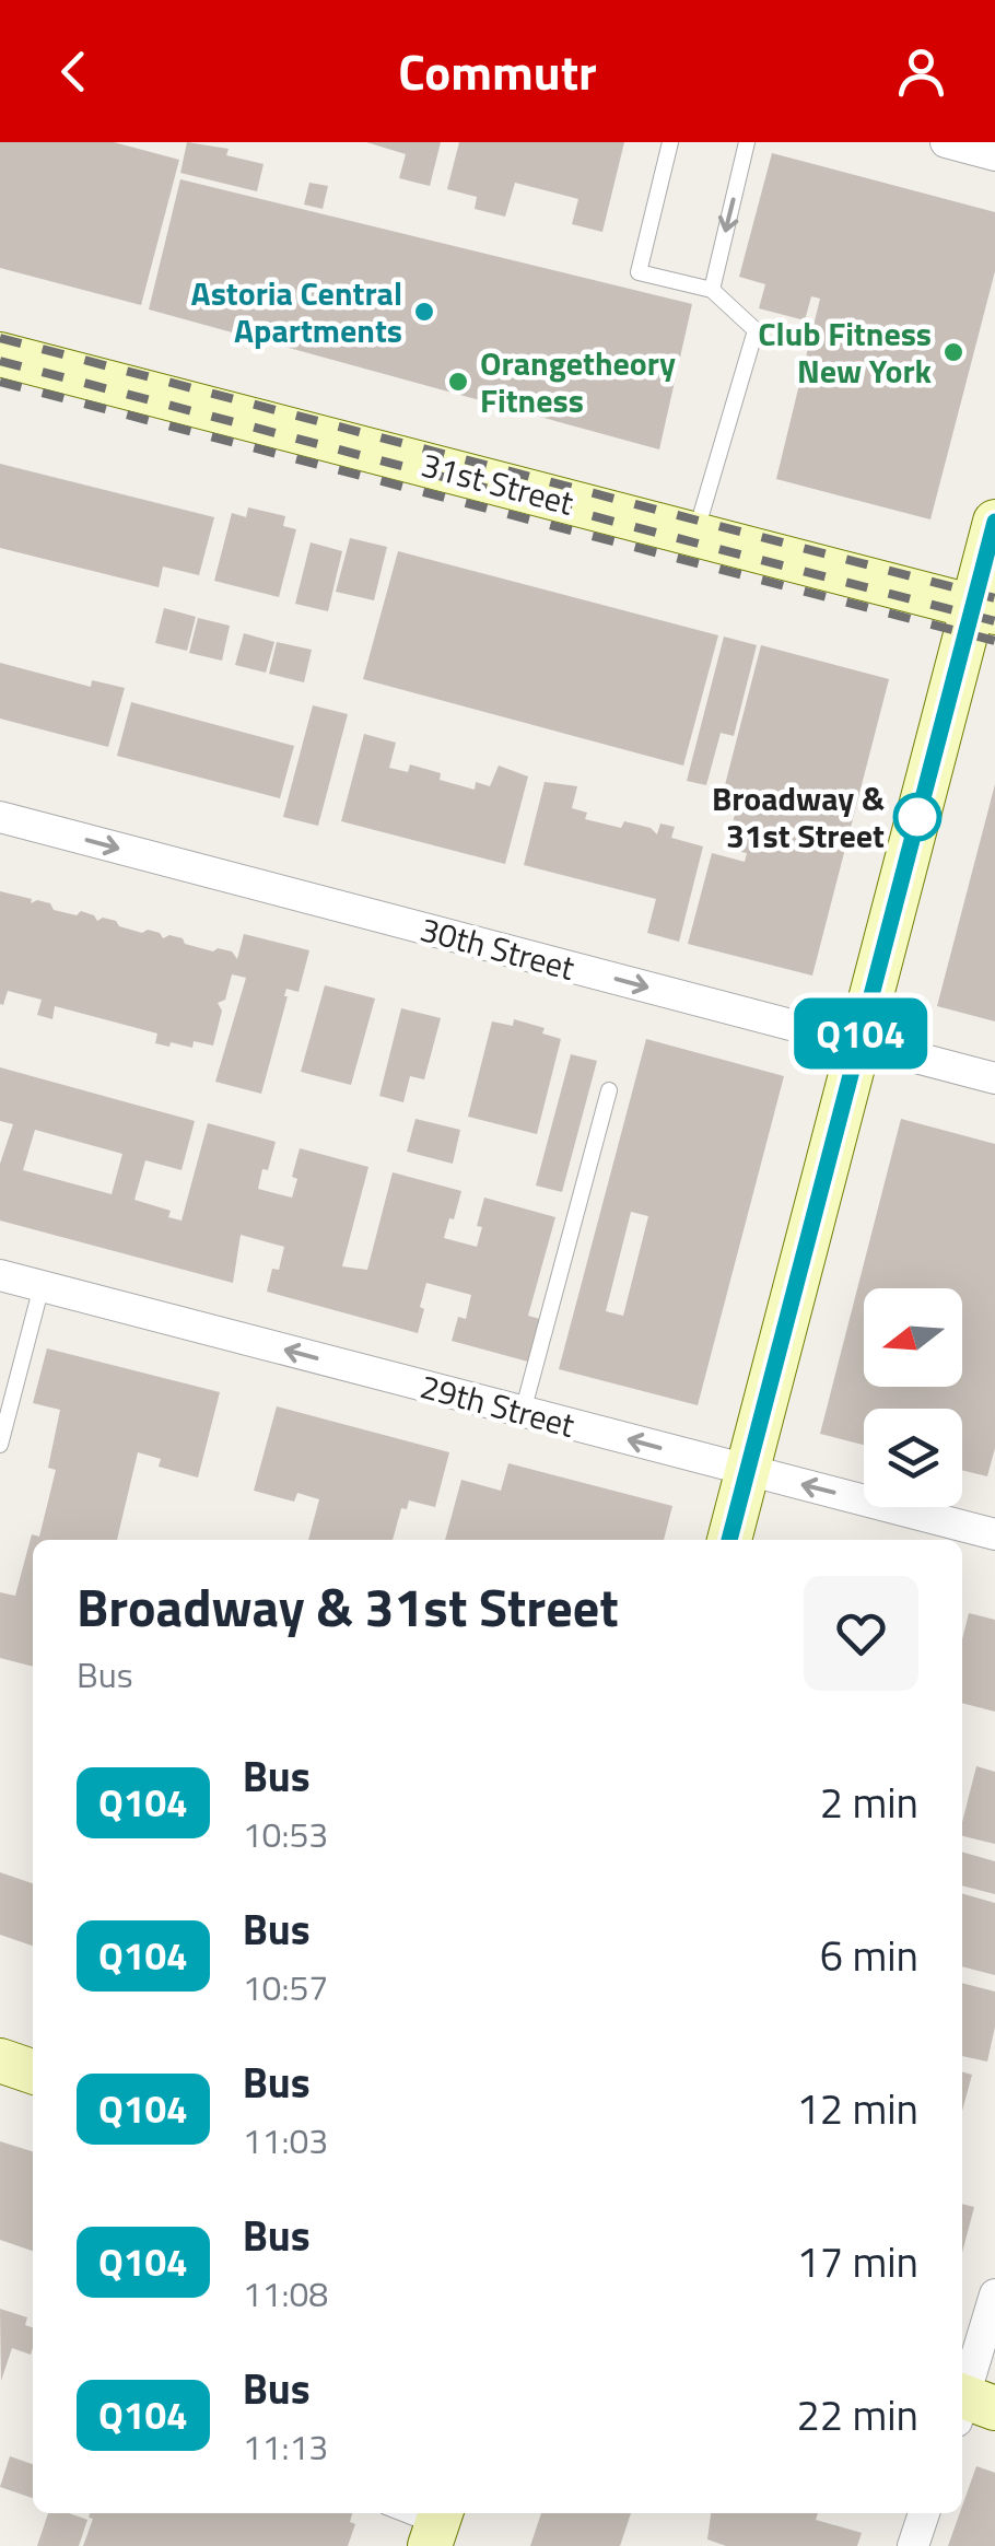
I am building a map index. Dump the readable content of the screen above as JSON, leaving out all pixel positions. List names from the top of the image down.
{
  "streets": {
    "main road": ["31st Street"],
    "street": ["30th Street", "29th Street"]
  },
  "one_way": ["30th Street", "29th Street"],
  "places": [
    "Astoria Central Apartments",
    "Club Fitness New York",
    "Orangetheory Fitness",
    "Broadway & 31st Street"
  ],
  "lines": ["bus line Q104"],
  "north": "left",
  "page": {
    "header": "Commutr",
    "on_map": "Q104",
    "heading": ["Broadway & 31st Street", "Bus"],
    "list": [
      {
        "mark": "Q104",
        "name": "Bus",
        "note": "10:53",
        "value": "2 min"
      },
      {
        "mark": "Q104",
        "name": "Bus",
        "note": "10:57",
        "value": "6 min"
      },
      {
        "mark": "Q104",
        "name": "Bus",
        "note": "11:03",
        "value": "12 min"
      },
      {
        "mark": "Q104",
        "name": "Bus",
        "note": "11:08",
        "value": "17 min"
      },
      {
        "mark": "Q104",
        "name": "Bus",
        "note": "11:13",
        "value": "22 min"
      }
    ]
  }
}
